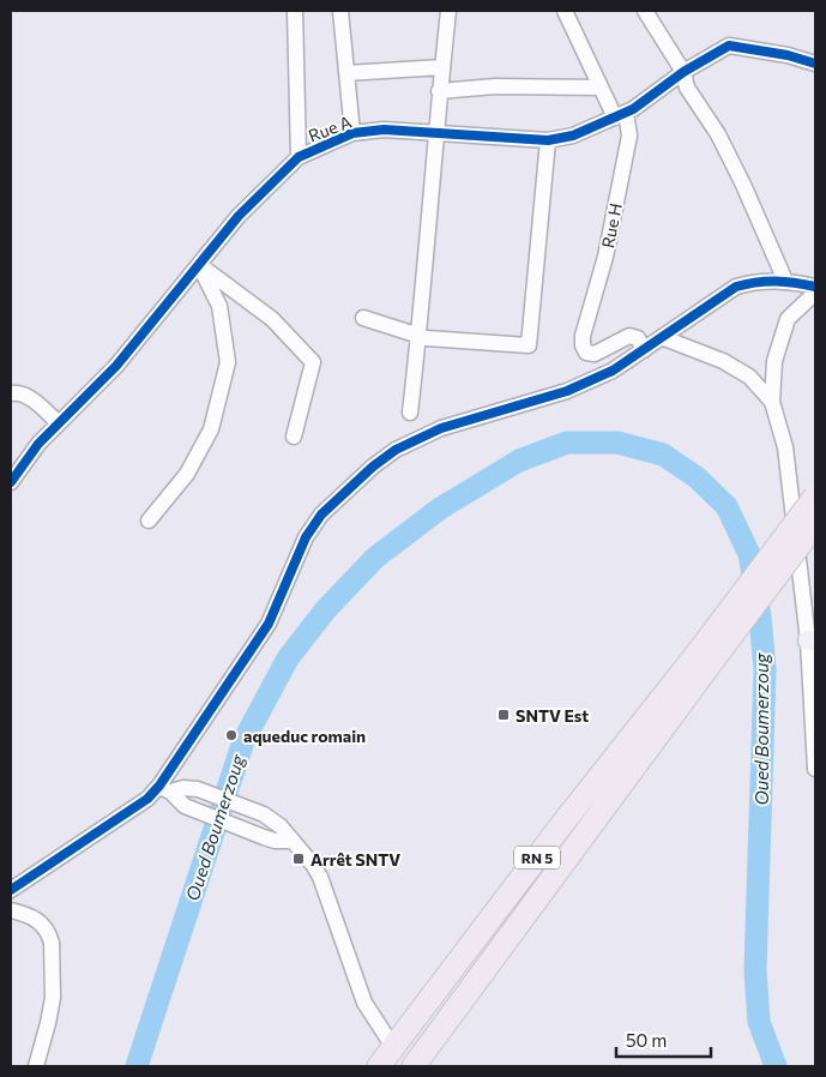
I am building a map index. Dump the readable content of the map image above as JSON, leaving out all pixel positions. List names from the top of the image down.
{
  "streets": {
    "highway": ["RN 5"],
    "street": ["Rue A", "Rue H"]
  },
  "crossings": [
    ["Rue A", "Rue H"]
  ],
  "water": ["Oued Boumerzoug"],
  "places": {
    "transit": ["SNTV Est", "Arrêt SNTV"],
    "other": ["aqueduc romain"]
  },
  "scale_bar": "50 m"
}
